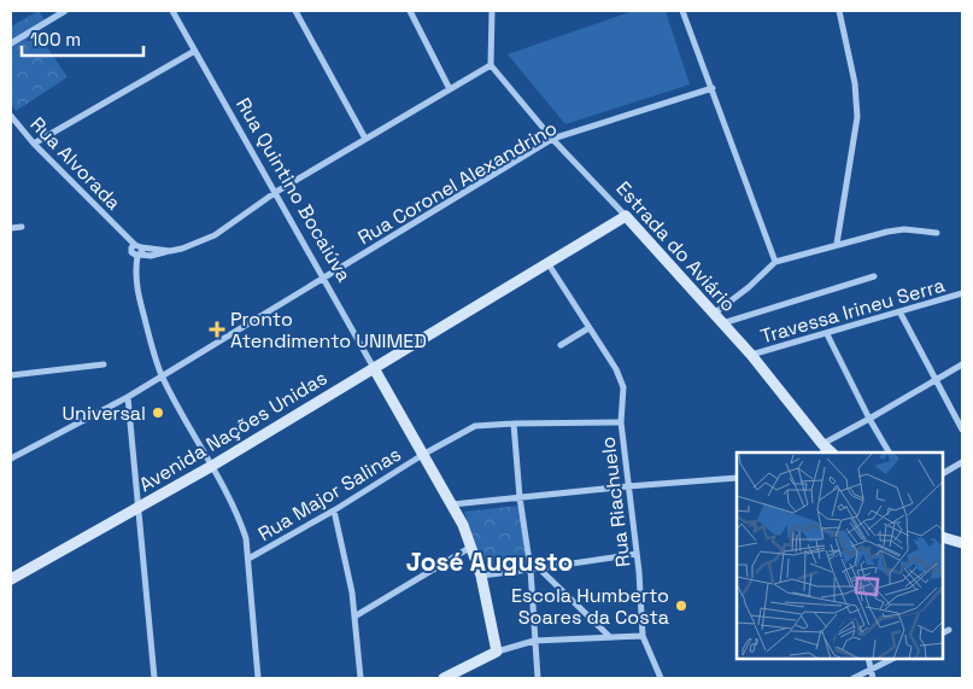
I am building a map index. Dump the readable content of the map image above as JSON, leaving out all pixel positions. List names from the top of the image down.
{
  "streets": {
    "street": [
      "Rua Alvorada",
      "Rua Coronel Alexandrino",
      "Rua Quintino Bocaiúva",
      "Estrada do Aviário",
      "Travessa Irineu Serra",
      "Avenida Nações Unidas",
      "Rua Major Salinas",
      "Rua Riachuelo"
    ]
  },
  "crossings": [
    ["Rua Coronel Alexandrino", "Rua Quintino Bocaiúva"],
    ["Rua Coronel Alexandrino", "Estrada do Aviário"],
    ["Rua Quintino Bocaiúva", "Avenida Nações Unidas"],
    ["Rua Quintino Bocaiúva", "Rua Major Salinas"],
    ["Estrada do Aviário", "Travessa Irineu Serra"],
    ["Estrada do Aviário", "Avenida Nações Unidas"],
    ["Avenida Nações Unidas", "Rua Riachuelo"],
    ["Rua Major Salinas", "Rua Riachuelo"]
  ],
  "districts": ["José Augusto"],
  "places": {
    "health": ["Pronto Atendimento UNIMED"],
    "other": ["Universal", "Escola Humberto Soares da Costa"]
  },
  "scale_bar": "100 m"
}
